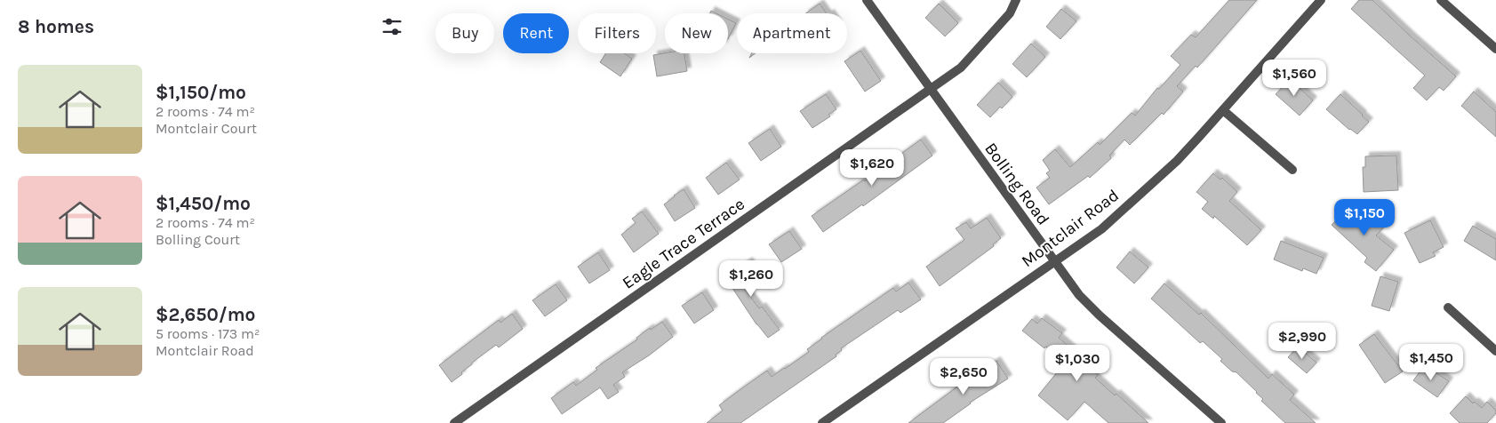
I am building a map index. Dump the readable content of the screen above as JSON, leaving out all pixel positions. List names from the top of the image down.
{
  "streets": {
    "street": ["Bolling Road", "Montclair Road", "Eagle Trace Terrace"]
  },
  "crossings": [
    ["Bolling Road", "Montclair Road"],
    ["Bolling Road", "Eagle Trace Terrace"]
  ],
  "page": {
    "heading": "8 homes",
    "chip": [
      "Buy",
      "Rent",
      "Filters",
      "New",
      "Apartment"
    ],
    "list": [
      {
        "name": "$1,150/mo",
        "note": "2 rooms · 74 m² · Montclair Court"
      },
      {
        "name": "$1,450/mo",
        "note": "2 rooms · 74 m² · Bolling Court"
      },
      {
        "name": "$2,650/mo",
        "note": "5 rooms · 173 m² · Montclair Road"
      }
    ],
    "price": [
      "$1,560",
      "$1,620",
      "$1,150",
      "$1,260",
      "$2,990",
      "$1,450",
      "$1,030",
      "$2,650"
    ]
  }
}
